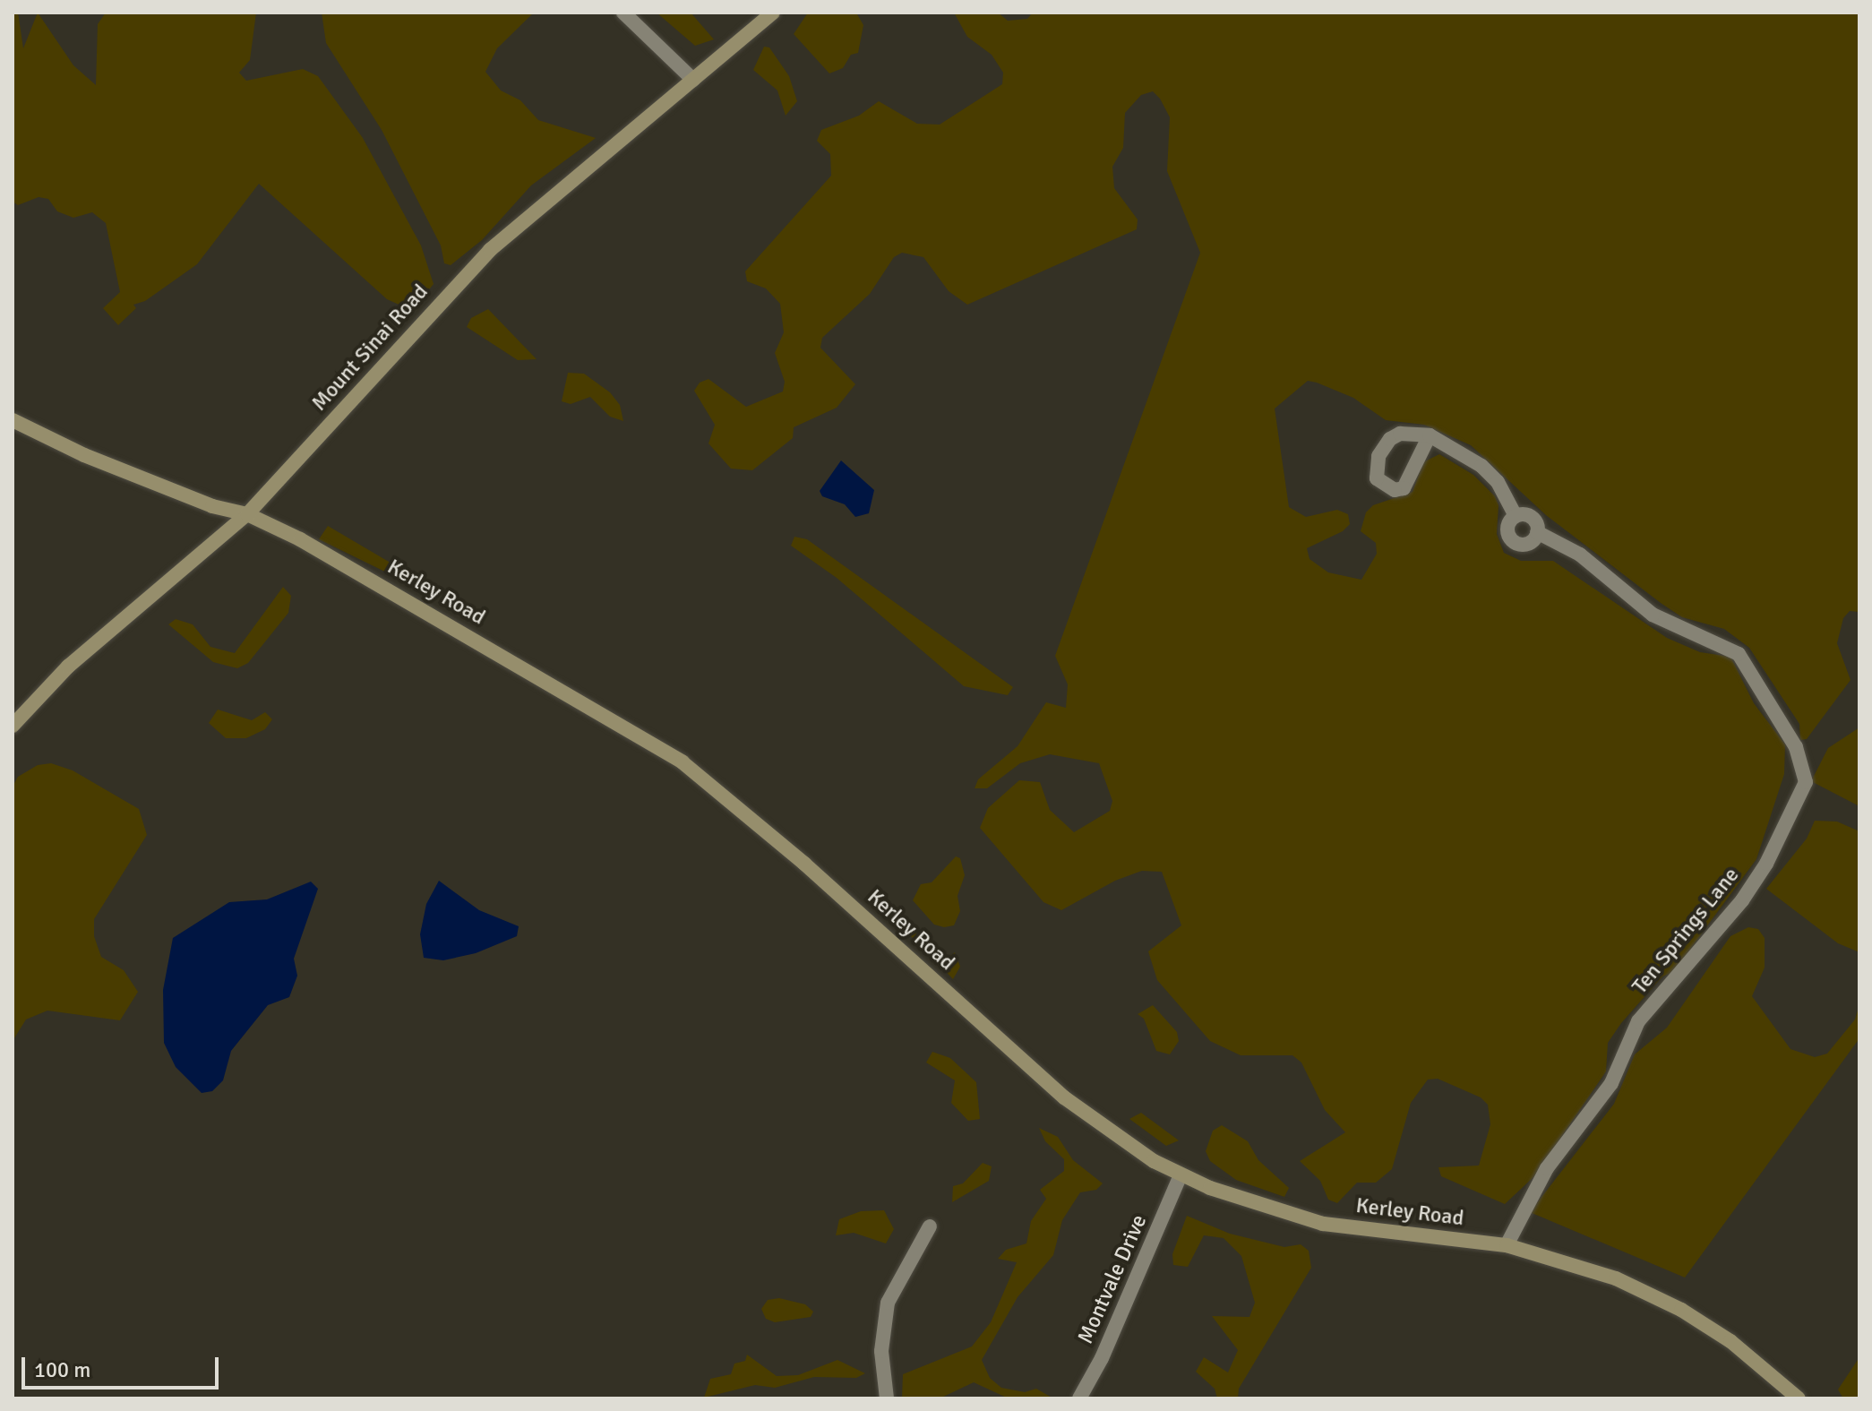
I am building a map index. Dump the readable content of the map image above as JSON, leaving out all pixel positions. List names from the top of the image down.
{
  "streets": {
    "street": [
      "Mount Sinai Road",
      "Kerley Road",
      "Ten Springs Lane",
      "Montvale Drive"
    ]
  },
  "crossings": [
    ["Mount Sinai Road", "Kerley Road"],
    ["Kerley Road", "Ten Springs Lane"],
    ["Kerley Road", "Montvale Drive"]
  ],
  "scale_bar": "100 m"
}
